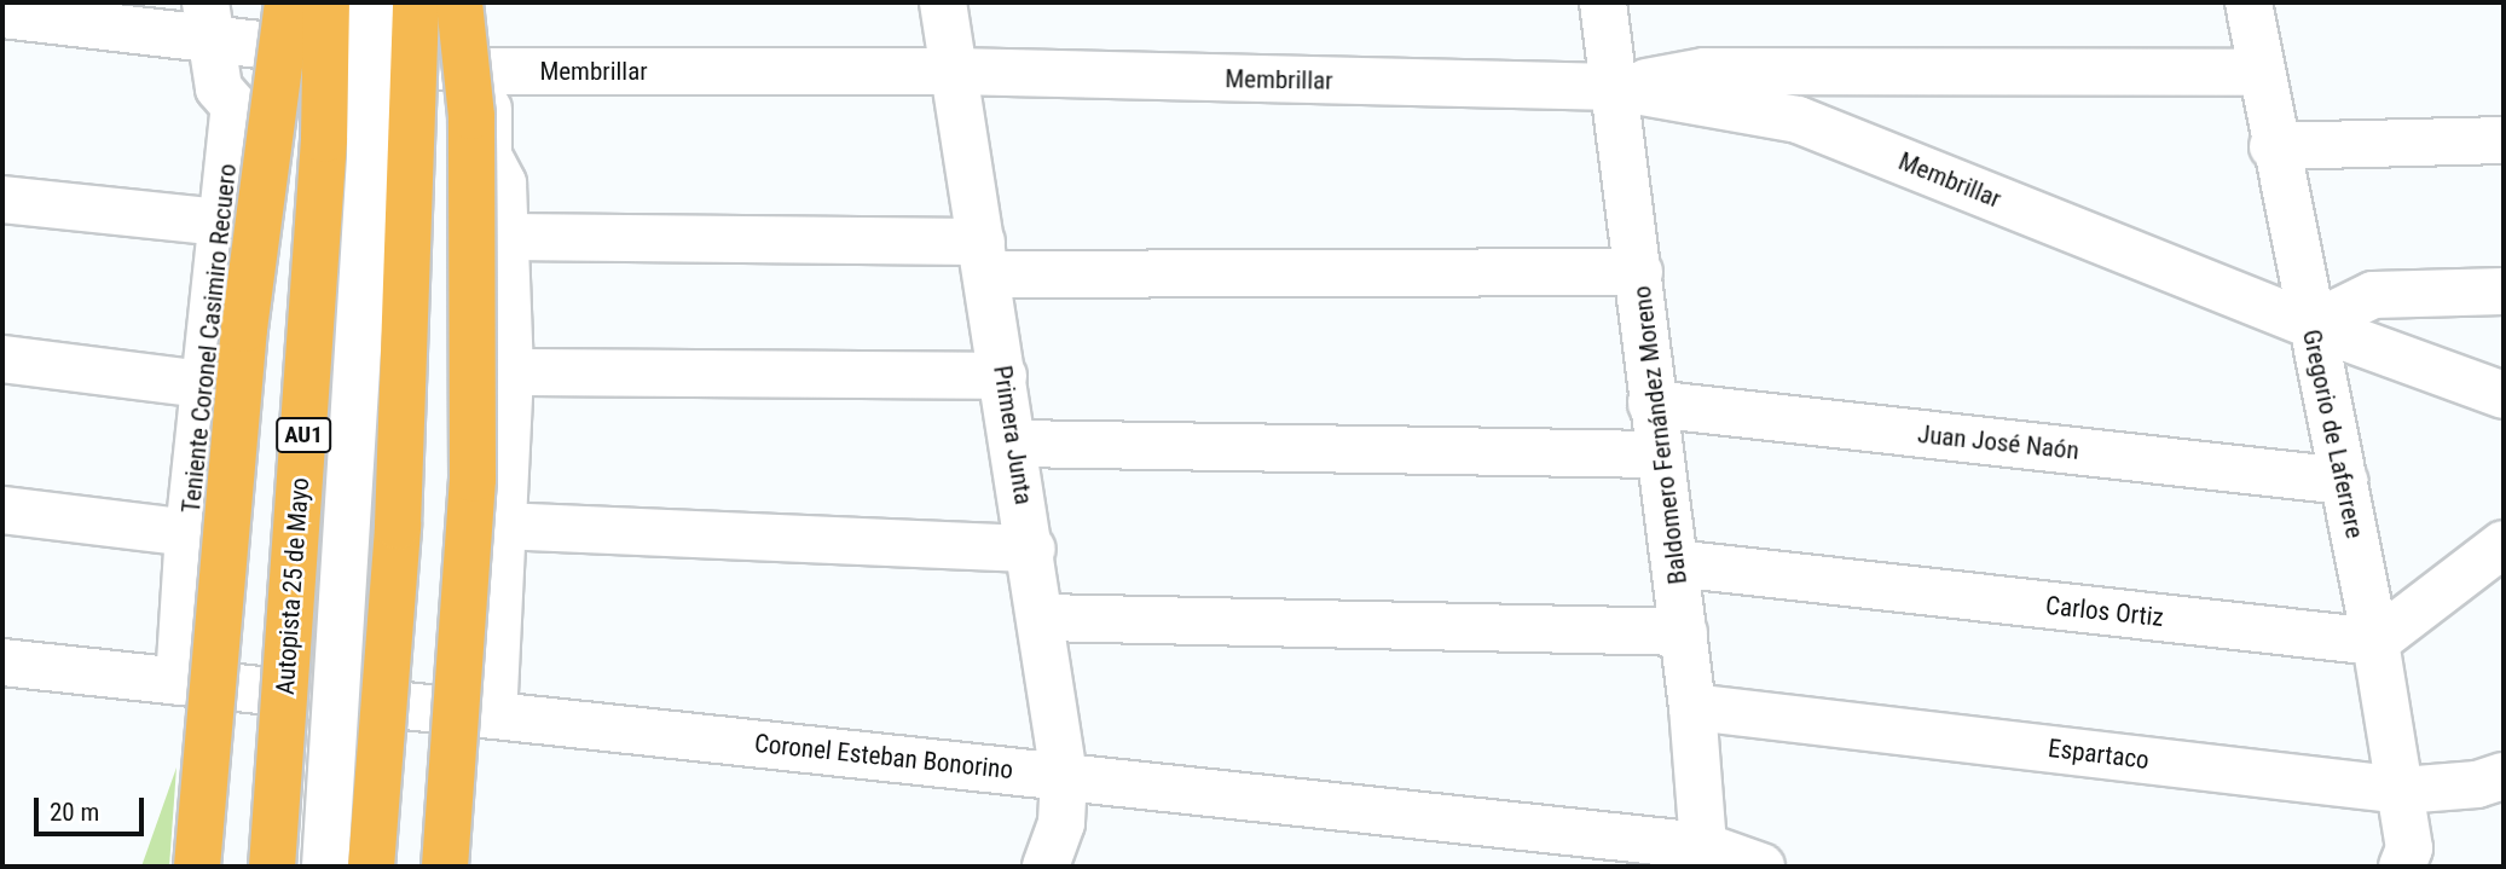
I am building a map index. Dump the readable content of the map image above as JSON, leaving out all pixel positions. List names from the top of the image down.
{
  "streets": {
    "highway": ["AU1", "Autopista 25 de Mayo"],
    "street": [
      "Membrillar",
      "Teniente Coronel Casimiro Recuero",
      "Gregorio de Laferrere",
      "Primera Junta",
      "Baldomero Fernández Moreno",
      "Juan José Naón",
      "Carlos Ortiz",
      "Espartaco",
      "Coronel Esteban Bonorino"
    ]
  },
  "crossings": [
    ["Membrillar", "Teniente Coronel Casimiro Recuero"],
    ["Membrillar", "Gregorio de Laferrere"],
    ["Membrillar", "Primera Junta"],
    ["Membrillar", "Baldomero Fernández Moreno"],
    ["Teniente Coronel Casimiro Recuero", "Coronel Esteban Bonorino"],
    ["Gregorio de Laferrere", "Juan José Naón"],
    ["Gregorio de Laferrere", "Carlos Ortiz"],
    ["Gregorio de Laferrere", "Espartaco"],
    ["Primera Junta", "Coronel Esteban Bonorino"],
    ["Baldomero Fernández Moreno", "Juan José Naón"],
    ["Baldomero Fernández Moreno", "Carlos Ortiz"],
    ["Baldomero Fernández Moreno", "Espartaco"],
    ["Baldomero Fernández Moreno", "Coronel Esteban Bonorino"]
  ],
  "scale_bar": "20 m"
}
